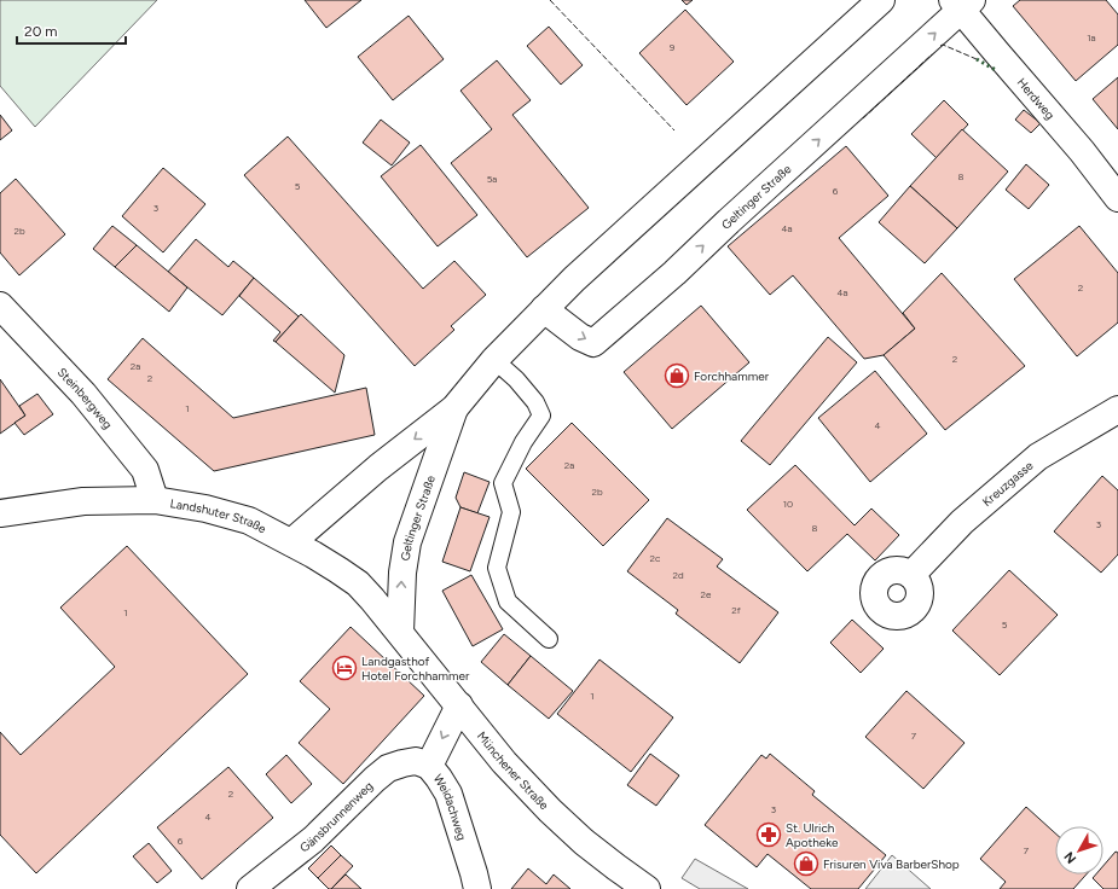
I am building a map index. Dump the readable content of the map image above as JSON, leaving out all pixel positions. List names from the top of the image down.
{
  "streets": {
    "main road": [
      "Herdweg",
      "Geltinger Straße",
      "Steinbergweg",
      "Kreuzgasse",
      "Landshuter Straße",
      "Münchener Straße",
      "Weidachweg",
      "Gänsbrunnenweg"
    ]
  },
  "crossings": [
    ["Herdweg", "Geltinger Straße"],
    ["Geltinger Straße", "Landshuter Straße"],
    ["Geltinger Straße", "Münchener Straße"],
    ["Steinbergweg", "Landshuter Straße"],
    ["Landshuter Straße", "Münchener Straße"],
    ["Münchener Straße", "Weidachweg"],
    ["Weidachweg", "Gänsbrunnenweg"]
  ],
  "places": {
    "shop": ["Forchhammer", "Frisuren Viva BarberShop"],
    "hotel": ["Landgasthof Hotel Forchhammer"],
    "pharmacy": ["St. Ulrich Apotheke"]
  },
  "house_numbers": [
    "1a",
    "9",
    "8",
    "5a",
    "5",
    "6",
    "3",
    "4a",
    "2b",
    "2",
    "4a",
    "2",
    "2a",
    "2",
    "1",
    "4",
    "2a",
    "2b",
    "10",
    "3",
    "8",
    "2c",
    "2d",
    "2e",
    "2f",
    "1",
    "5",
    "1",
    "7",
    "2",
    "3",
    "4",
    "6",
    "7"
  ],
  "scale_bar": "20 m",
  "north": "bottom left"
}
